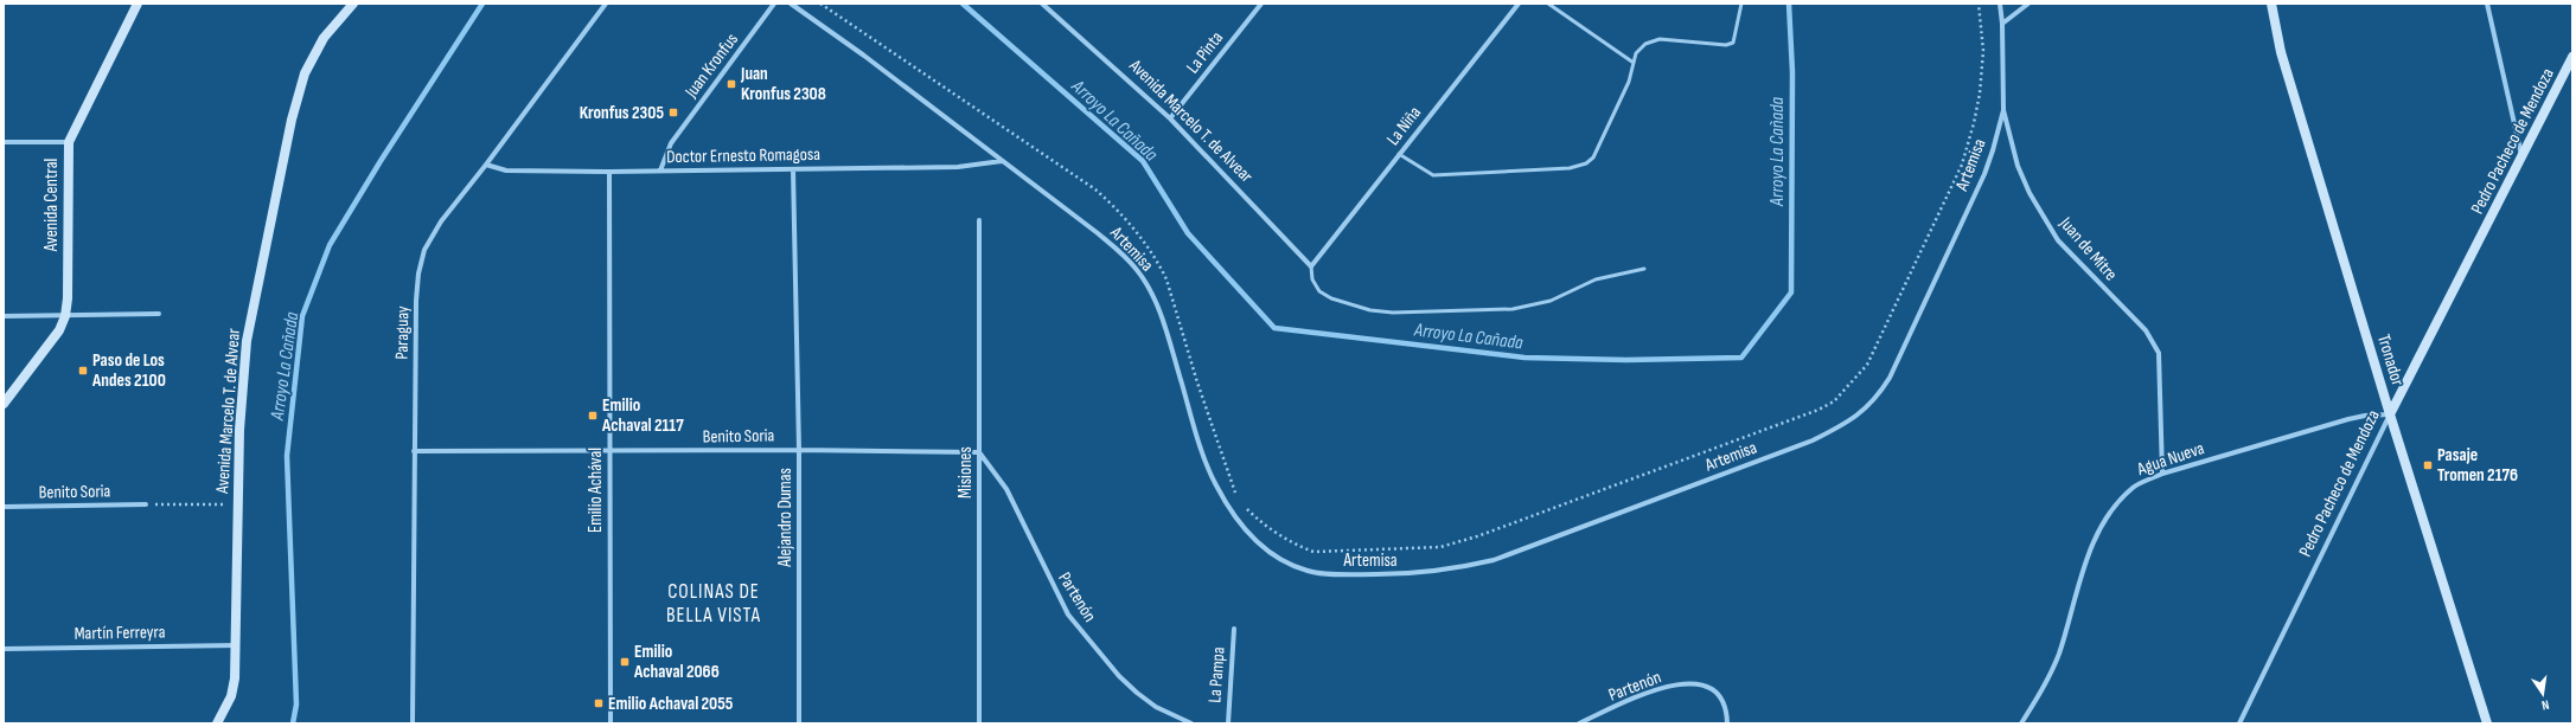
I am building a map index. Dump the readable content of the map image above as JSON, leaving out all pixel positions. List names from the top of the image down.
{
  "streets": {
    "main road": [
      "Avenida Marcelo T. de Alvear",
      "Pedro Pacheco de Mendoza",
      "Avenida Central",
      "Tronador"
    ],
    "street": [
      "La Pinta",
      "Juan Kronfus",
      "La Niña",
      "Doctor Ernesto Romagosa",
      "Artemisa",
      "Juan de Mitre",
      "Paraguay",
      "Benito Soria",
      "Agua Nueva",
      "Misiones",
      "Emilio Achával",
      "Alejandro Dumas",
      "Partenón",
      "Martín Ferreyra",
      "La Pampa"
    ]
  },
  "crossings": [
    ["La Pinta", "Avenida Marcelo T. de Alvear"],
    ["Juan Kronfus", "Doctor Ernesto Romagosa"],
    ["Avenida Marcelo T. de Alvear", "La Niña"],
    ["Avenida Marcelo T. de Alvear", "Martín Ferreyra"],
    ["Pedro Pacheco de Mendoza", "Tronador"],
    ["Pedro Pacheco de Mendoza", "Agua Nueva"],
    ["Doctor Ernesto Romagosa", "Artemisa"],
    ["Doctor Ernesto Romagosa", "Paraguay"],
    ["Doctor Ernesto Romagosa", "Emilio Achával"],
    ["Doctor Ernesto Romagosa", "Alejandro Dumas"],
    ["Artemisa", "Juan de Mitre"],
    ["Juan de Mitre", "Agua Nueva"],
    ["Paraguay", "Benito Soria"],
    ["Tronador", "Agua Nueva"],
    ["Benito Soria", "Misiones"],
    ["Benito Soria", "Emilio Achával"],
    ["Benito Soria", "Alejandro Dumas"],
    ["Benito Soria", "Partenón"],
    ["Misiones", "Partenón"]
  ],
  "districts": ["COLINAS DE BELLA VISTA"],
  "water": ["Arroyo La Cañada"],
  "places": {
    "transit": [
      "Juan Kronfus 2308",
      "Kronfus 2305",
      "Paso de Los Andes 2100",
      "Emilio Achaval 2117",
      "Pasaje Tromen 2176",
      "Emilio Achaval 2066",
      "Emilio Achaval 2055"
    ]
  },
  "north": "bottom"
}
